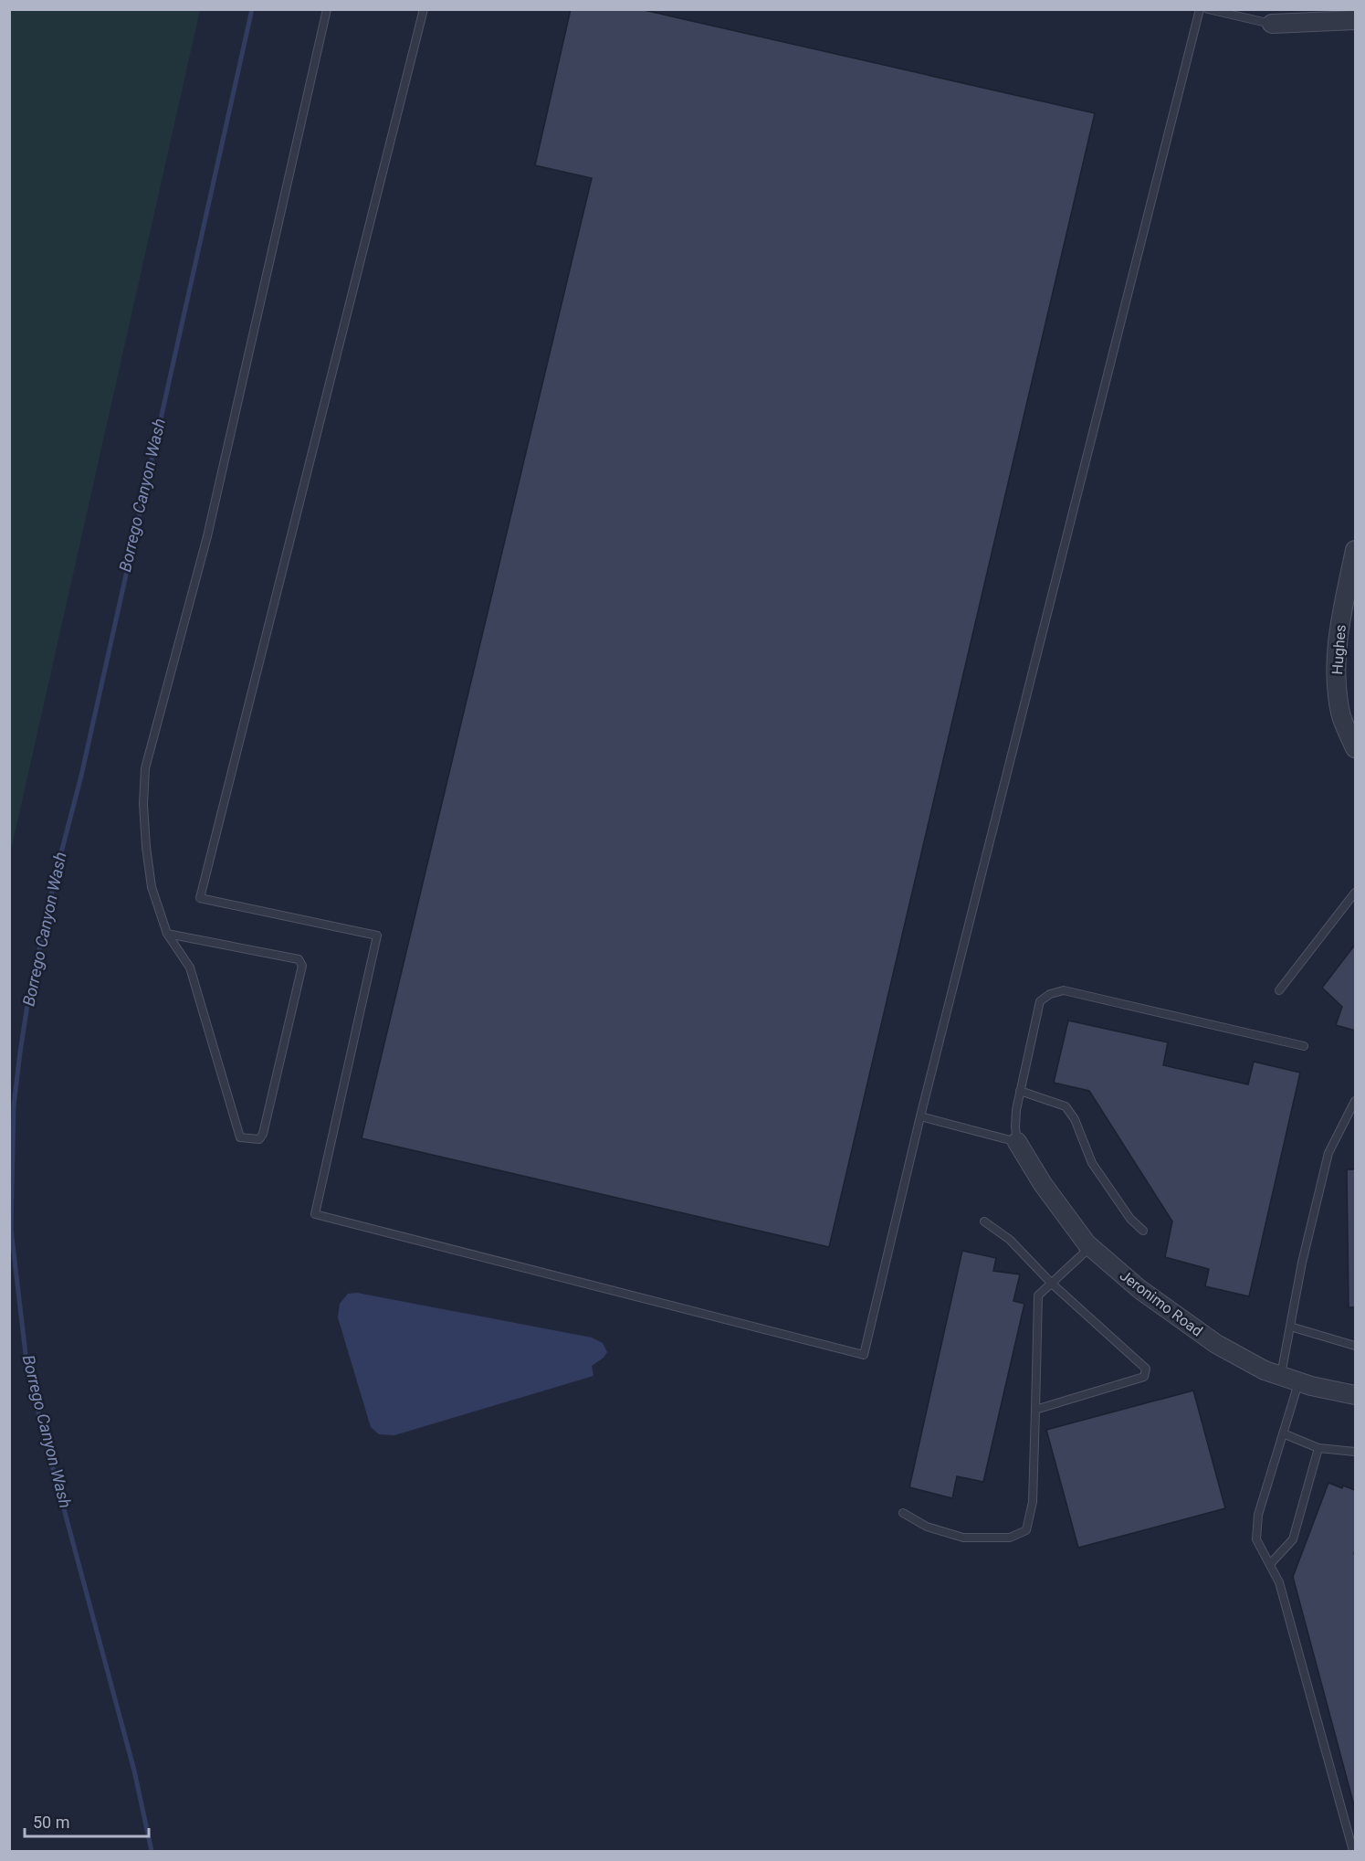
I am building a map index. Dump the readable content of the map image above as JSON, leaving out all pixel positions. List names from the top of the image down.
{
  "streets": {
    "street": ["Hughes", "Jeronimo Road"]
  },
  "water": ["Borrego Canyon Wash"],
  "scale_bar": "50 m"
}
